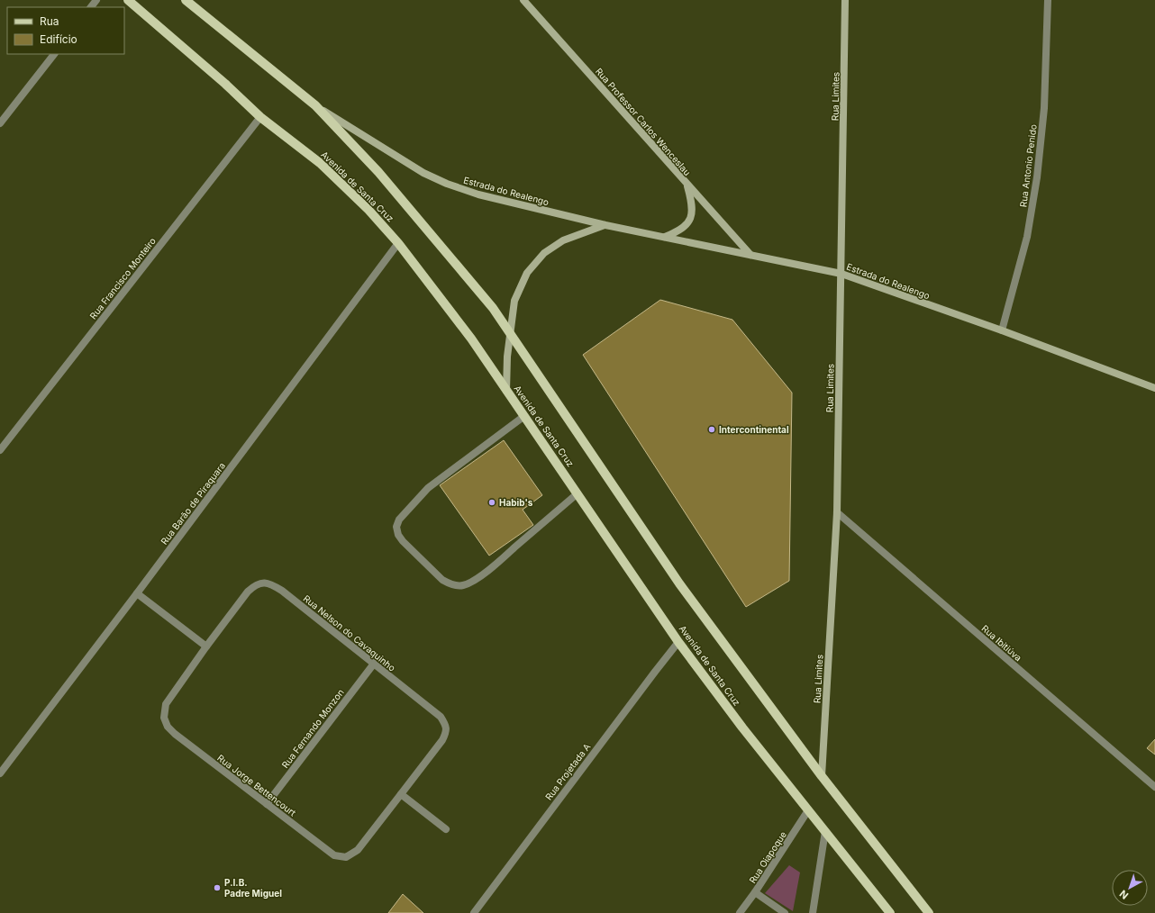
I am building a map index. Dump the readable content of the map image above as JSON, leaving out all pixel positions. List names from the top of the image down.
{
  "streets": {
    "main road": ["Avenida de Santa Cruz"],
    "street": [
      "Rua Limites",
      "Rua Professor Carlos Wenceslau",
      "Rua Antonio Penido",
      "Estrada do Realengo",
      "Rua Francisco Monteiro",
      "Rua Barão de Piraquara",
      "Rua Nelson do Cavaquinho",
      "Rua Ibitiúva",
      "Rua Fernando Monzon",
      "Rua Projetada A",
      "Rua Jorge Bettencourt",
      "Rua Oiapoque"
    ]
  },
  "crossings": [
    ["Rua Limites", "Estrada do Realengo"],
    ["Rua Limites", "Rua Ibitiúva"],
    ["Rua Professor Carlos Wenceslau", "Estrada do Realengo"],
    ["Rua Antonio Penido", "Estrada do Realengo"],
    ["Avenida de Santa Cruz", "Rua Francisco Monteiro"],
    ["Avenida de Santa Cruz", "Rua Barão de Piraquara"],
    ["Avenida de Santa Cruz", "Rua Projetada A"],
    ["Avenida de Santa Cruz", "Rua Oiapoque"],
    ["Rua Nelson do Cavaquinho", "Rua Fernando Monzon"],
    ["Rua Nelson do Cavaquinho", "Rua Jorge Bettencourt"],
    ["Rua Fernando Monzon", "Rua Jorge Bettencourt"]
  ],
  "places": ["Intercontinental", "Habib's", "P.I.B. Padre Miguel"],
  "legend": ["Rua", "Edifício"],
  "north": "bottom left"
}
